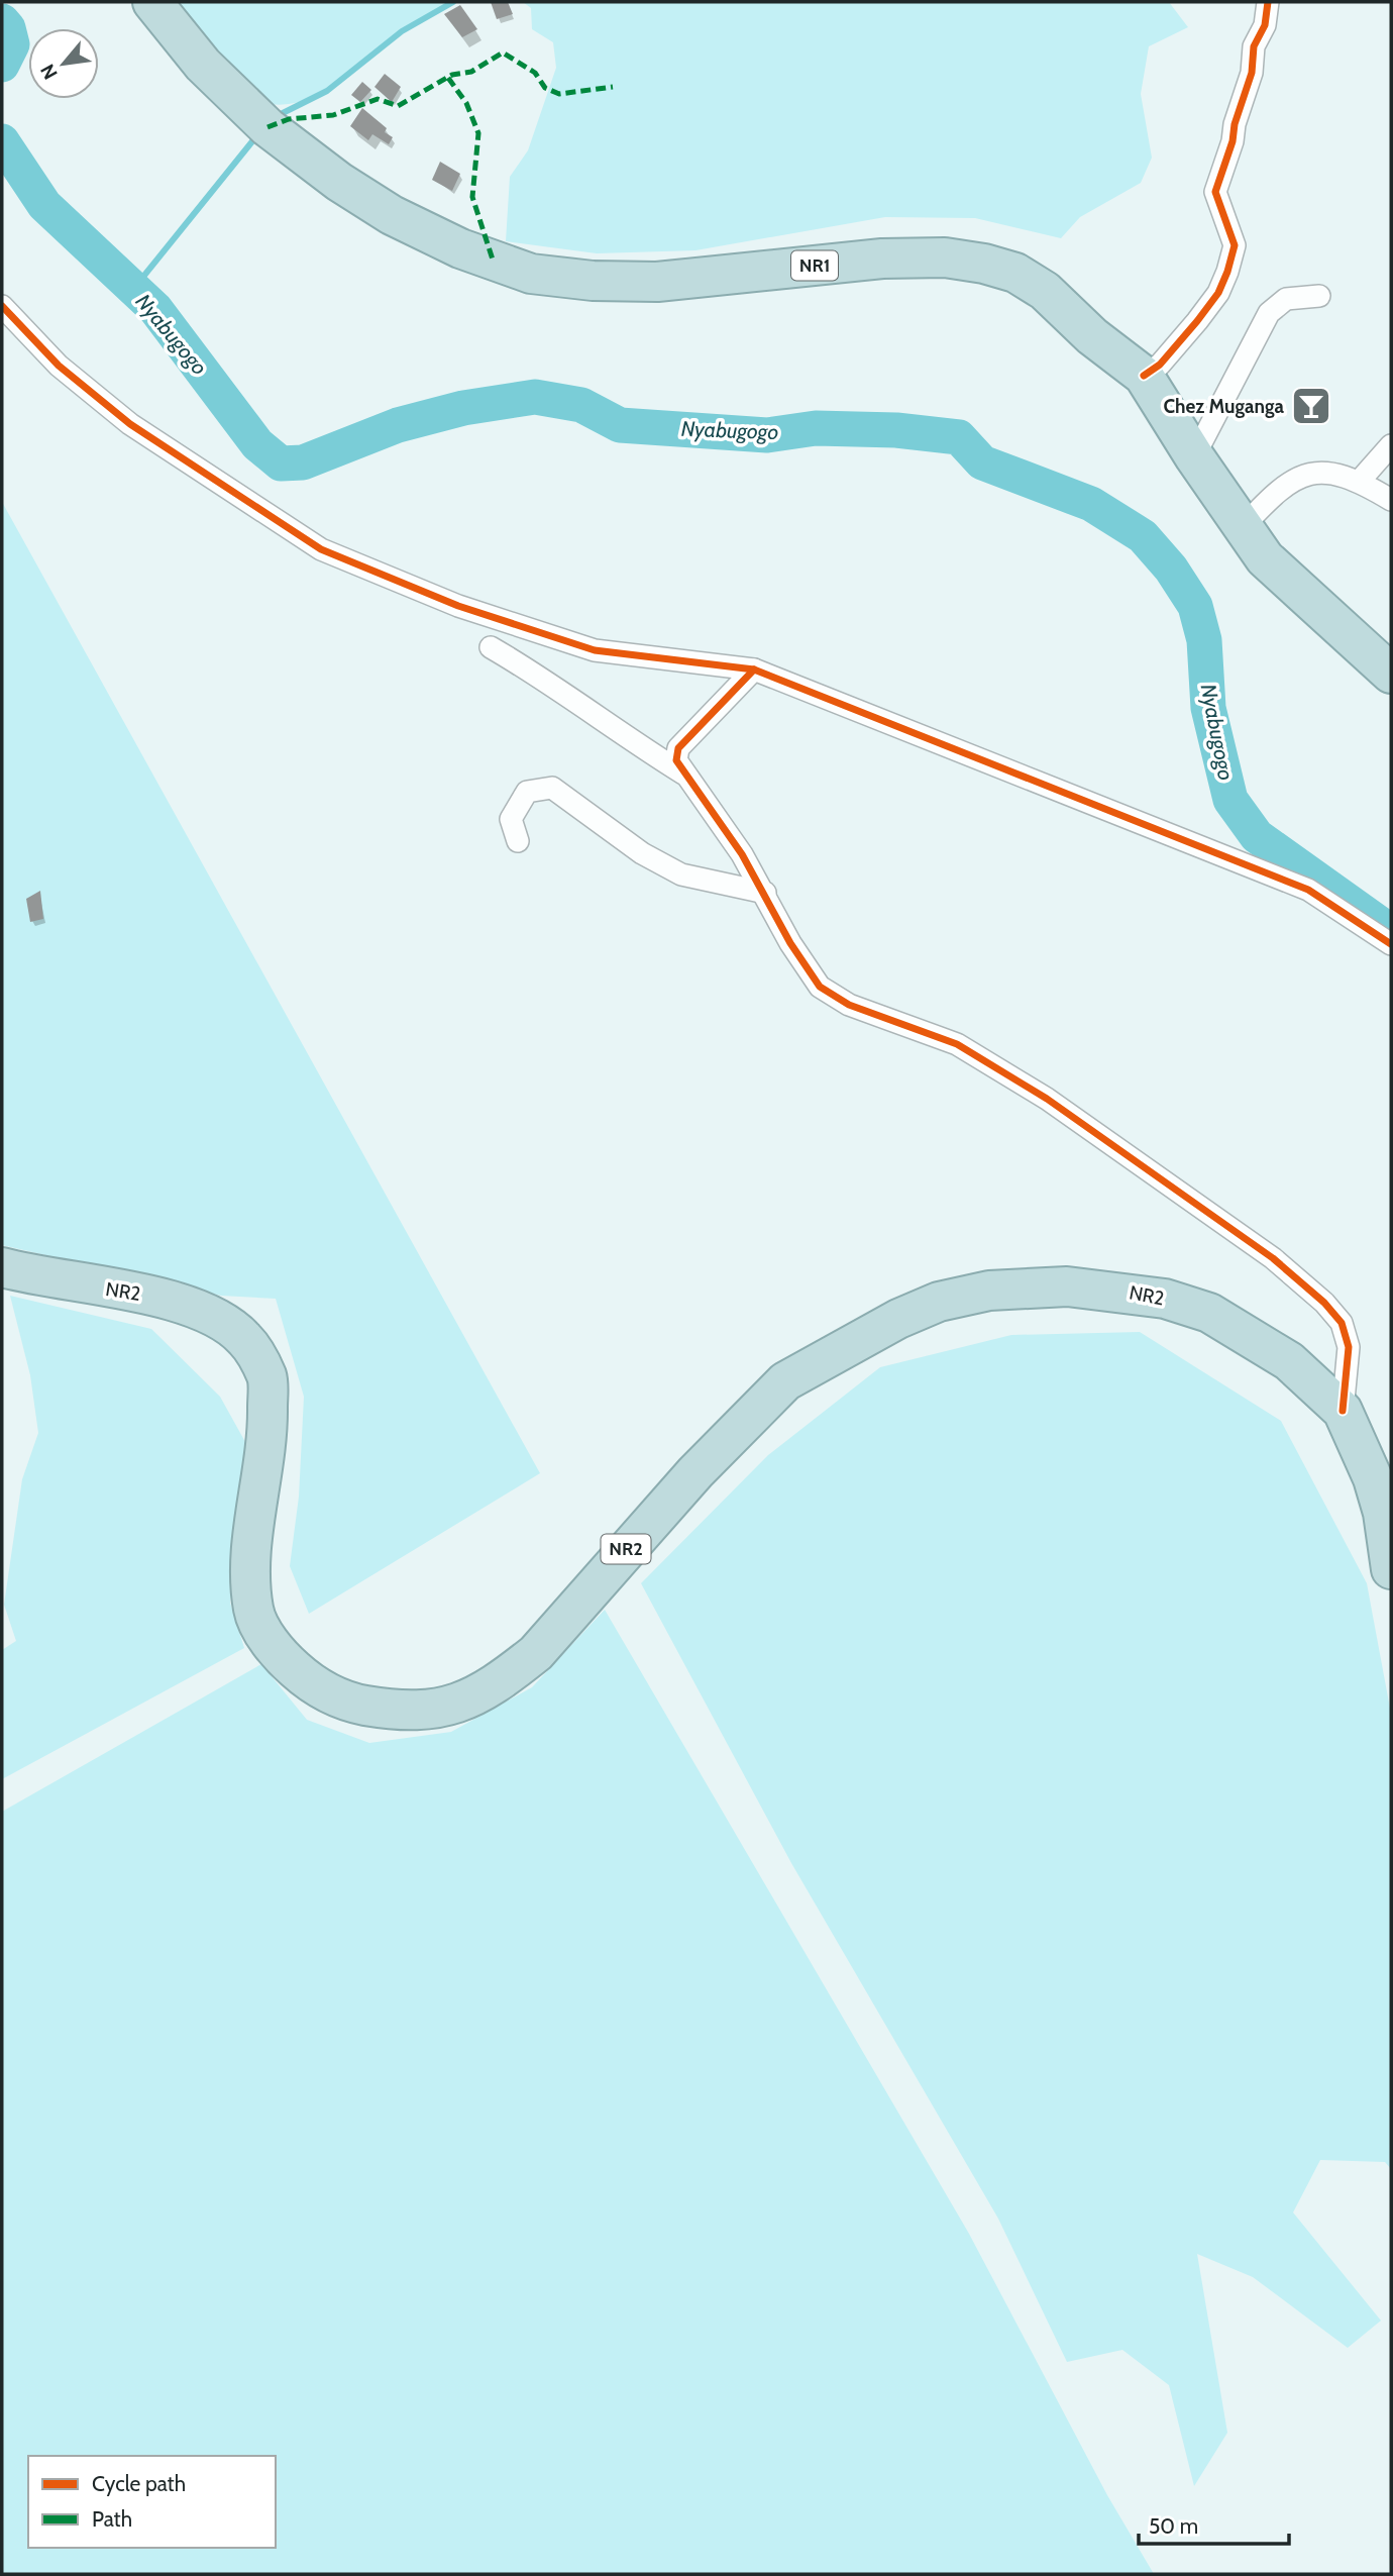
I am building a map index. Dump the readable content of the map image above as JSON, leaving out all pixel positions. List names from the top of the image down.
{
  "streets": {
    "highway": ["NR1", "NR2"]
  },
  "water": ["Nyabugogo"],
  "places": {
    "bar": ["Chez Muganga"]
  },
  "legend": ["Cycle path", "Path"],
  "scale_bar": "50 m",
  "north": "bottom left"
}
